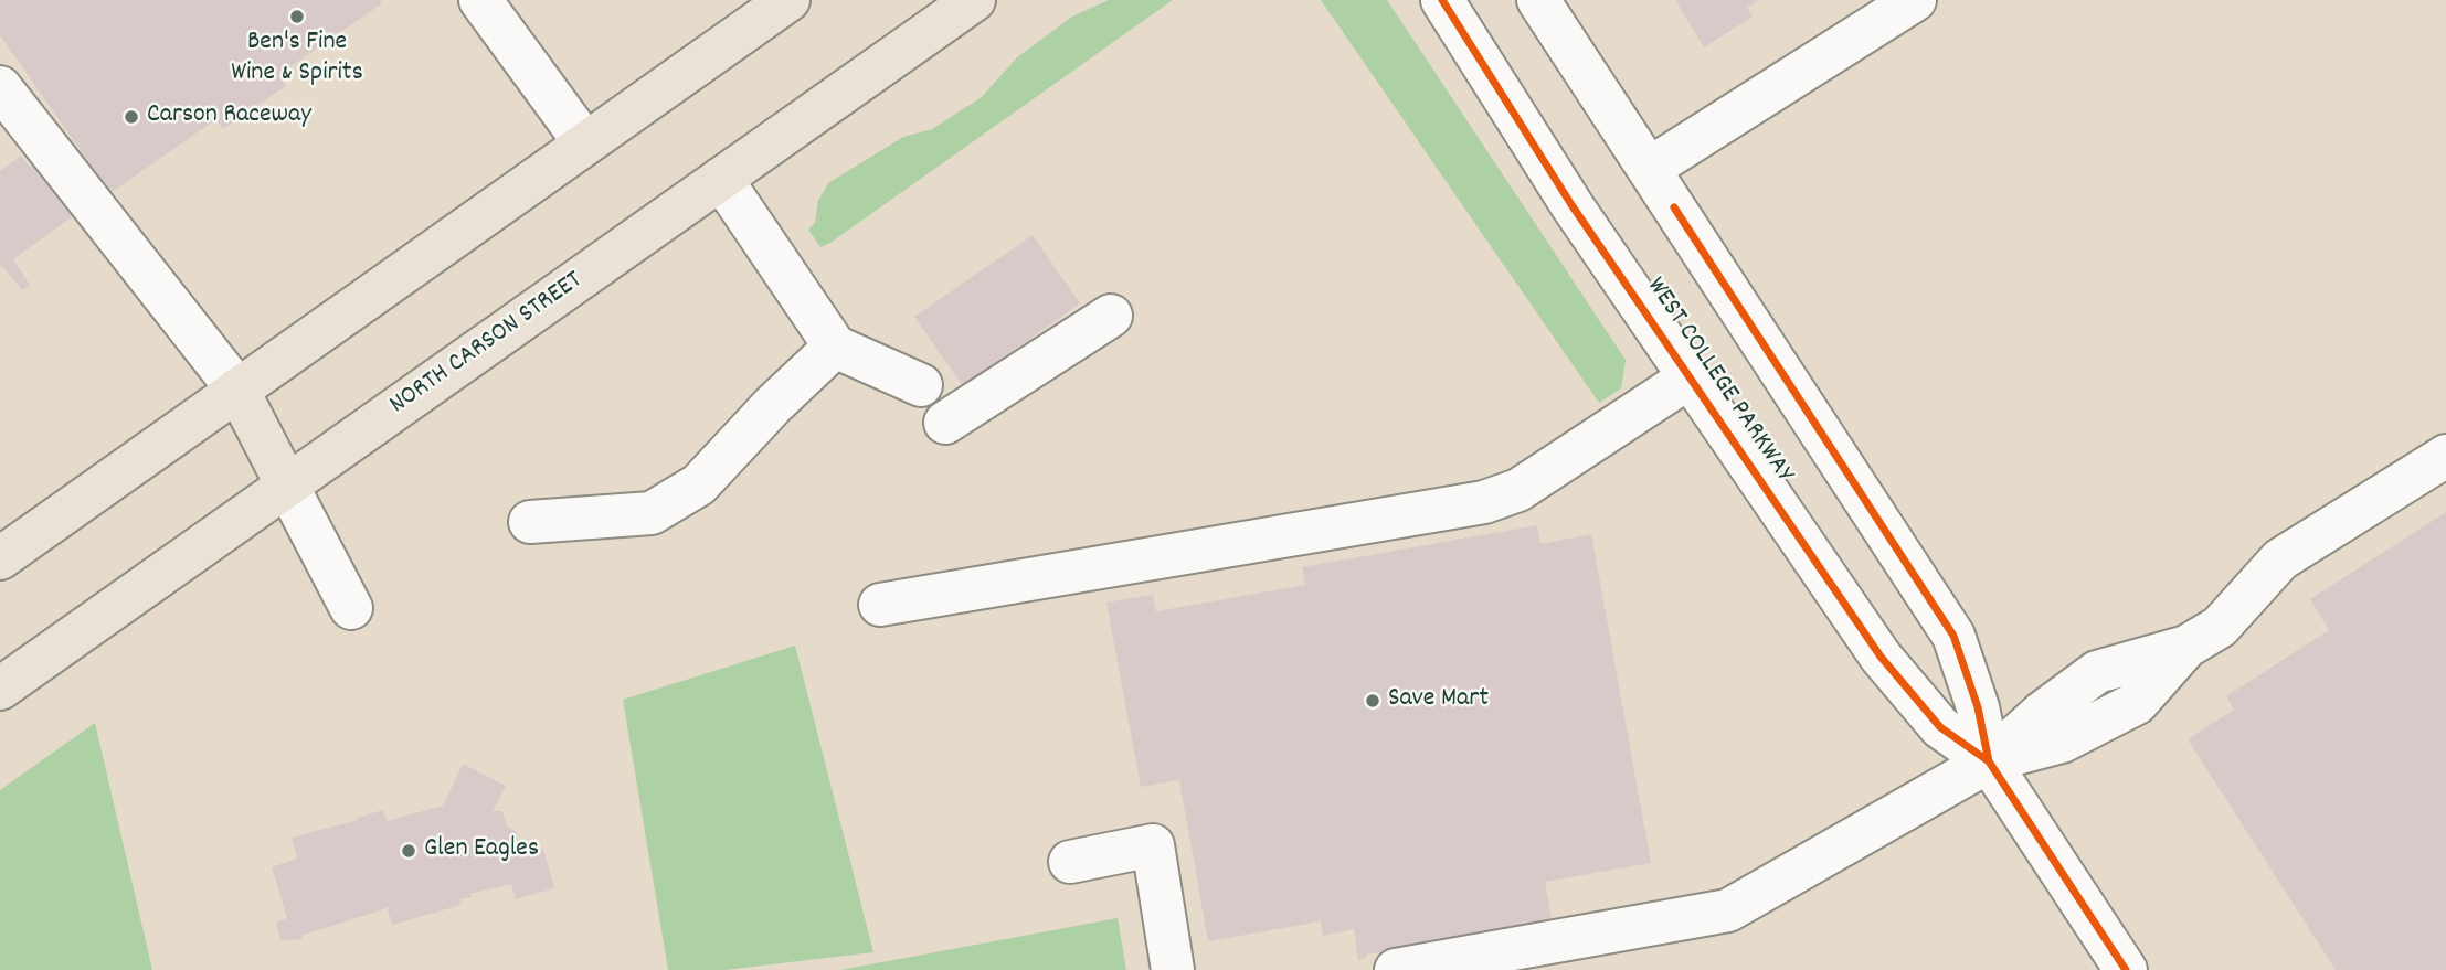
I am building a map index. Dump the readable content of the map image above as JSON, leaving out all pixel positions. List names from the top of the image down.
{
  "streets": {
    "main road": ["NORTH CARSON STREET"],
    "street": ["WEST COLLEGE PARKWAY"]
  },
  "places": [
    "Ben's Fine Wine & Spirits",
    "Carson Raceway",
    "Save Mart",
    "Glen Eagles"
  ]
}
